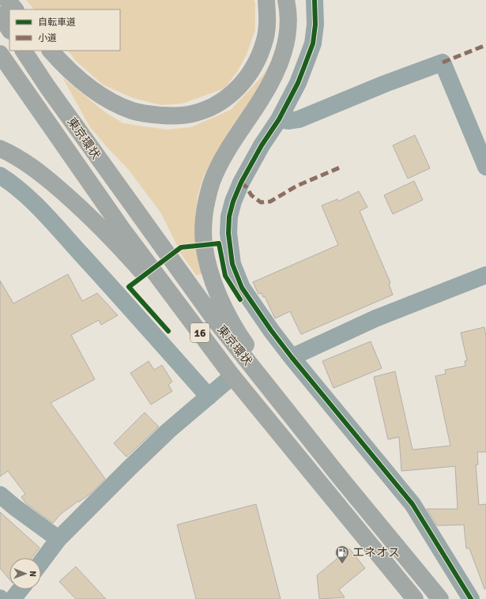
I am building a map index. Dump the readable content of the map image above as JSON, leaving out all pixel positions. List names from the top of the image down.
{
  "streets": {
    "highway": ["東京環状", "16"]
  },
  "places": {
    "fuel station": ["エネオス"]
  },
  "legend": ["自転車道", "小道"],
  "north": "right"
}
